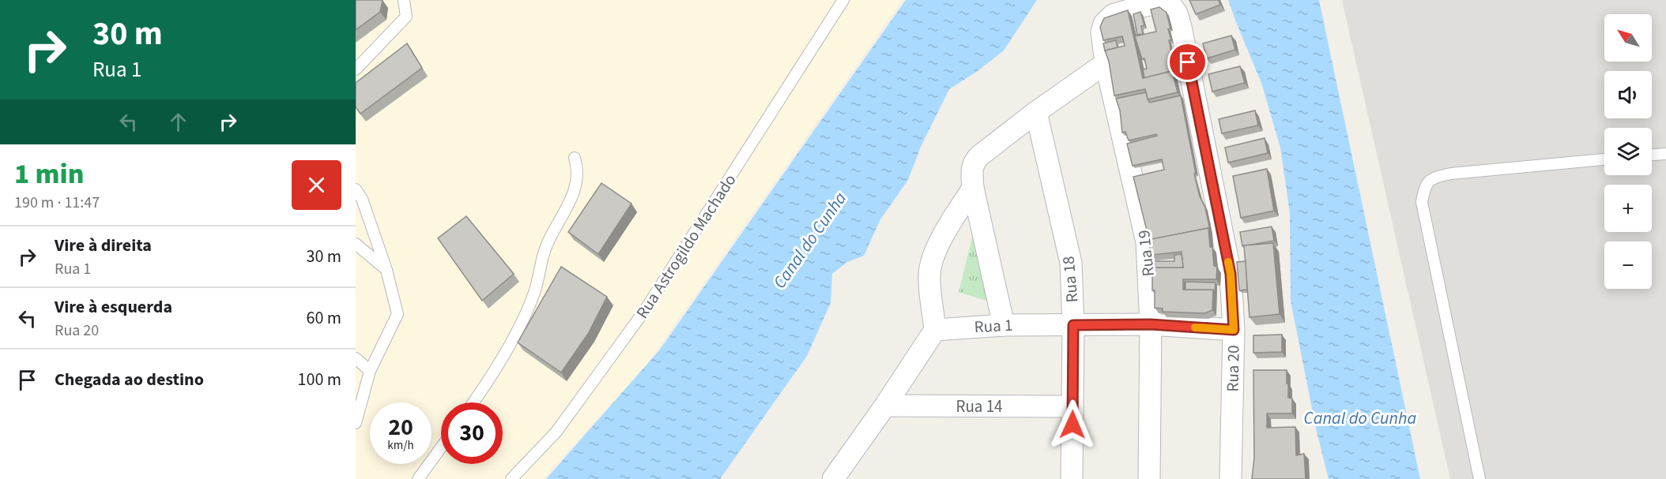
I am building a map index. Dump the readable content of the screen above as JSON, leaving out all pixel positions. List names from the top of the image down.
{
  "streets": {
    "street": [
      "Rua 19",
      "Rua 18",
      "Rua 1",
      "Rua 20",
      "Rua 14"
    ],
    "lane": ["Rua Astrogildo Machado"]
  },
  "crossings": [
    ["Rua 19", "Rua 1"],
    ["Rua 19", "Rua 20"],
    ["Rua 18", "Rua 1"],
    ["Rua 18", "Rua 14"],
    ["Rua 1", "Rua 20"]
  ],
  "water": ["Canal do Cunha"],
  "north": "top left",
  "page": {
    "turn": ["30 m", "Rua 1"],
    "map_buttons": ["+", "−"],
    "heading": ["1 min", "190 m · 11:47"],
    "list": [
      {
        "name": "Vire à direita",
        "note": "Rua 1",
        "value": "30 m"
      },
      {
        "name": "Vire à esquerda",
        "note": "Rua 20",
        "value": "60 m"
      },
      {
        "name": "Chegada ao destino",
        "value": "100 m"
      }
    ],
    "speed": "20 km/h",
    "limit": "30"
  }
}
